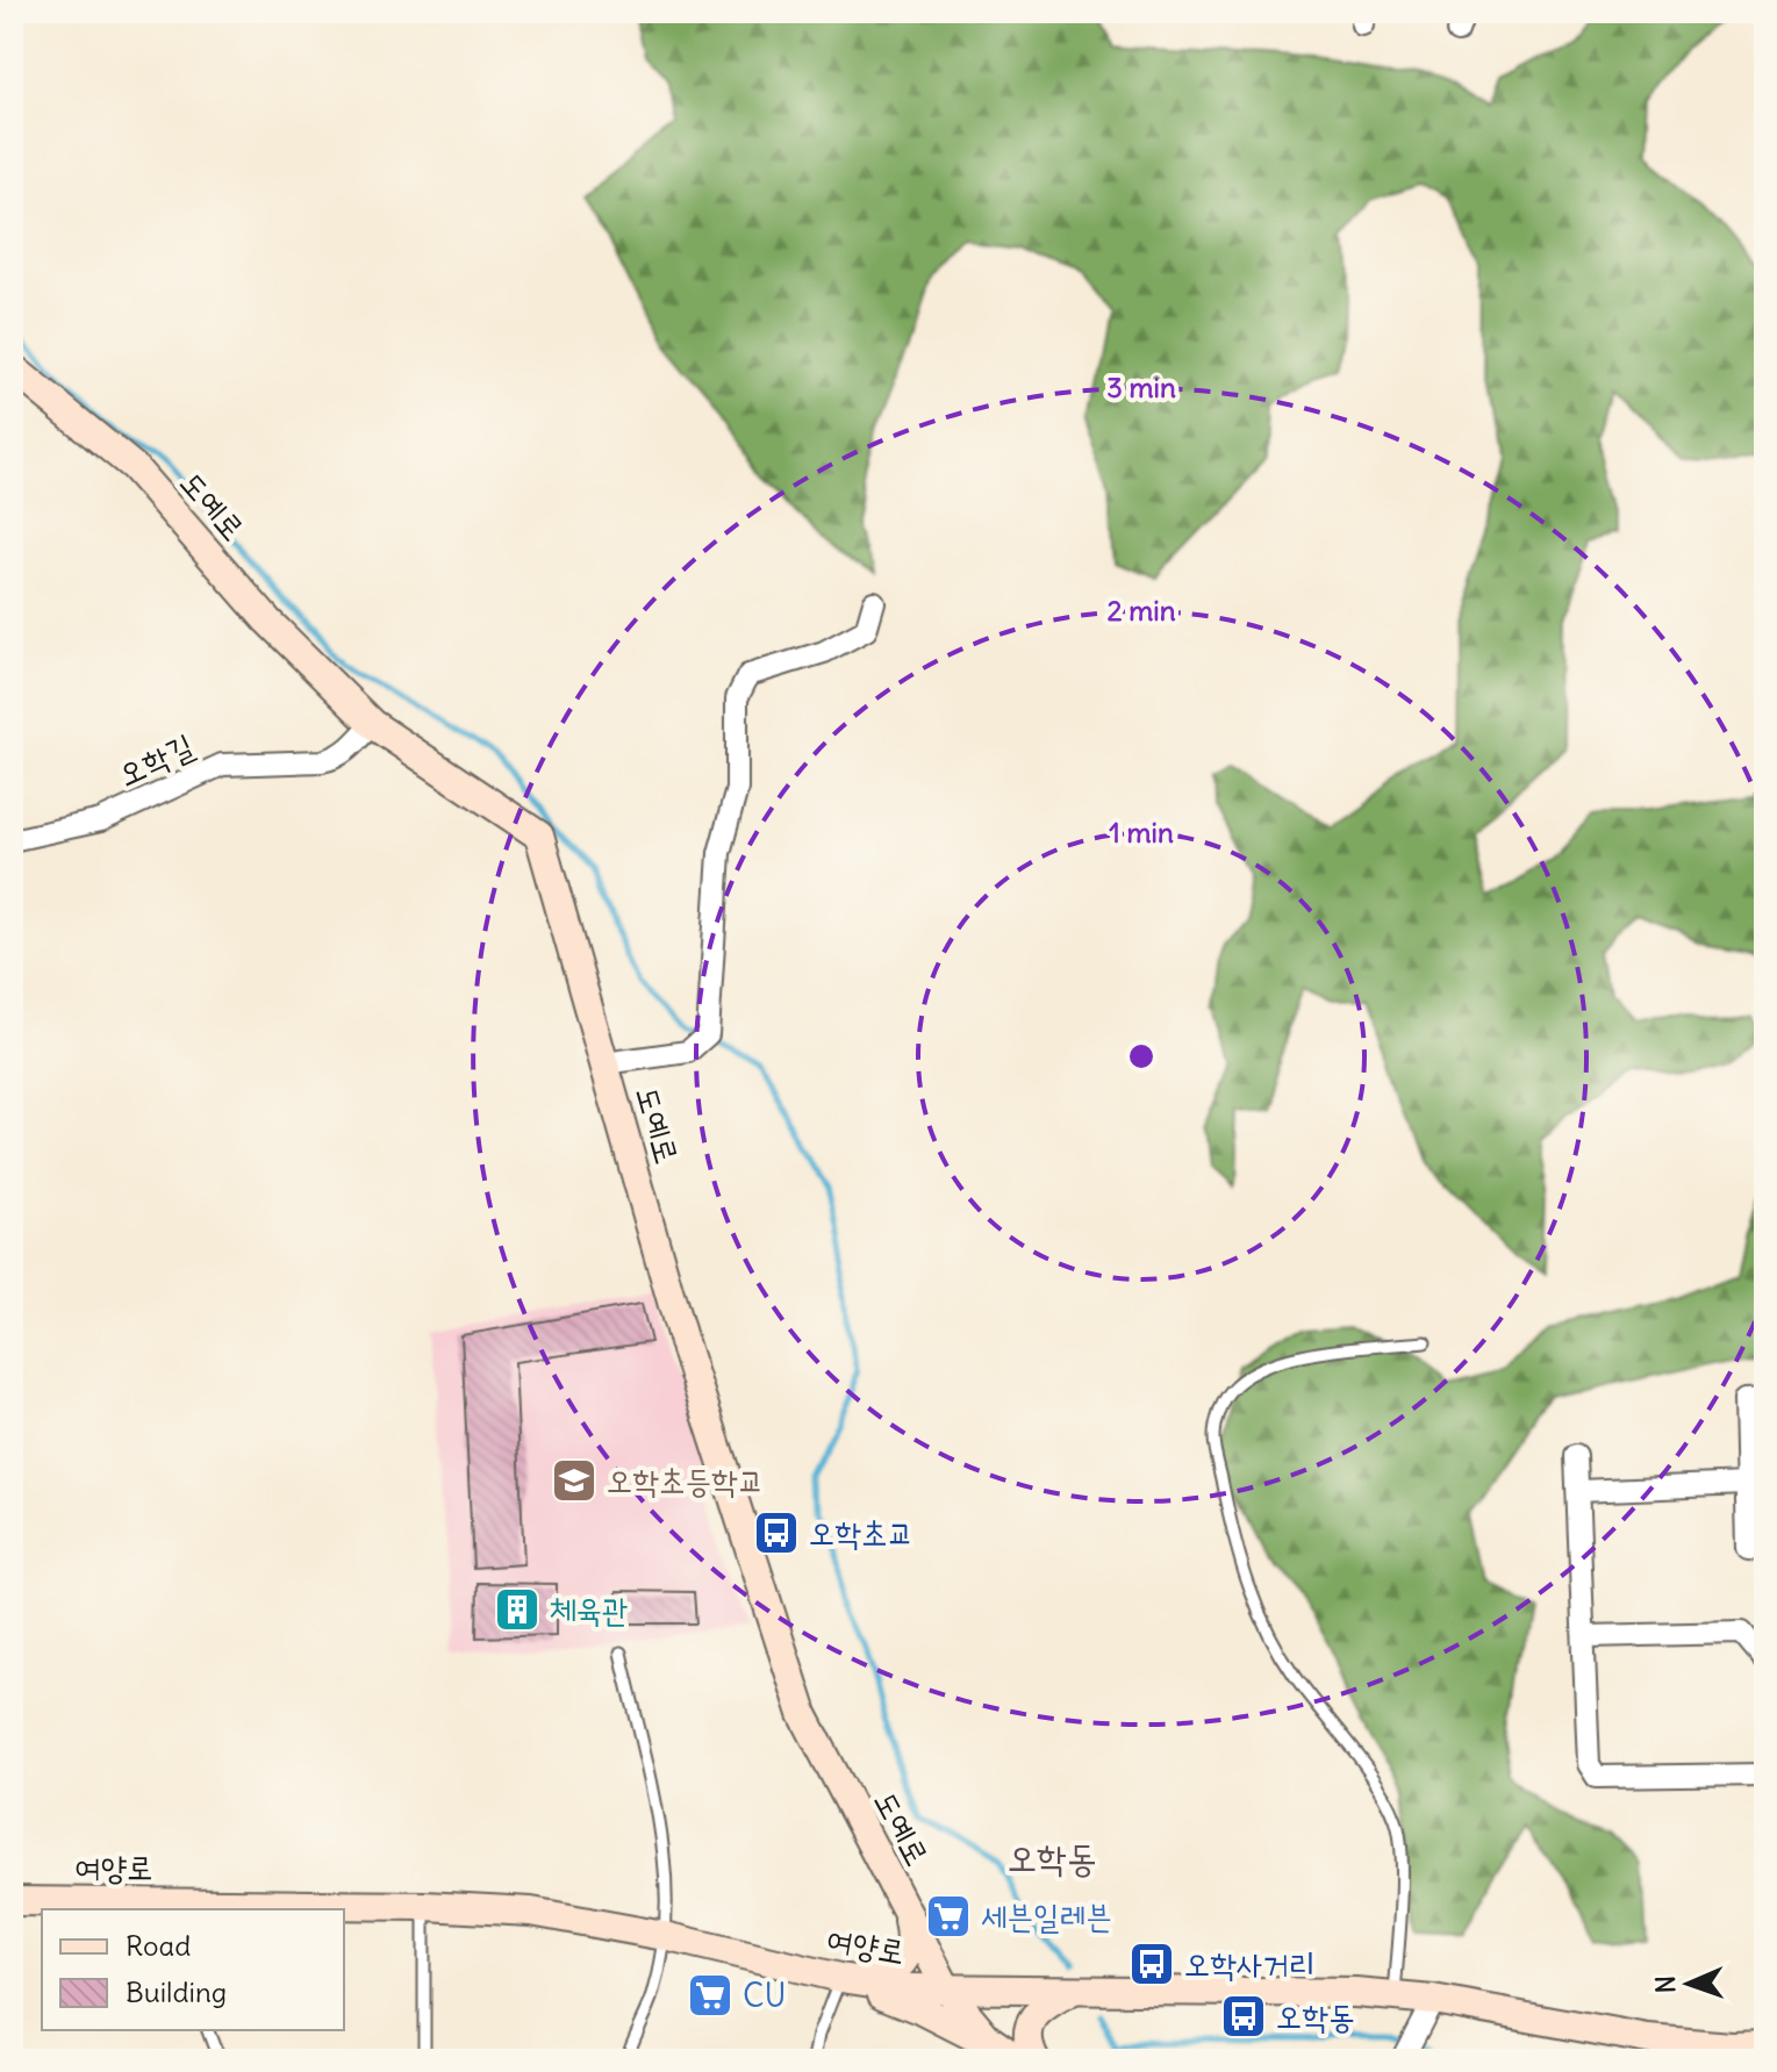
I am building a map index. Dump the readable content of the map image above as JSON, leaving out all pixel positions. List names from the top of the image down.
{
  "streets": {
    "street": ["도예로", "오학길", "여양로"]
  },
  "crossings": [
    ["도예로", "오학길"],
    ["도예로", "여양로"]
  ],
  "districts": ["오학동"],
  "places": {
    "school or university": ["오학초등학교"],
    "bus stop": ["오학초교", "오학사거리", "오학동"],
    "building": ["체육관"],
    "supermarket": ["세븐일레븐", "CU"]
  },
  "legend": ["Road", "Building"],
  "north": "left",
  "rings": ["3 min", "2 min", "1 min"]
}
